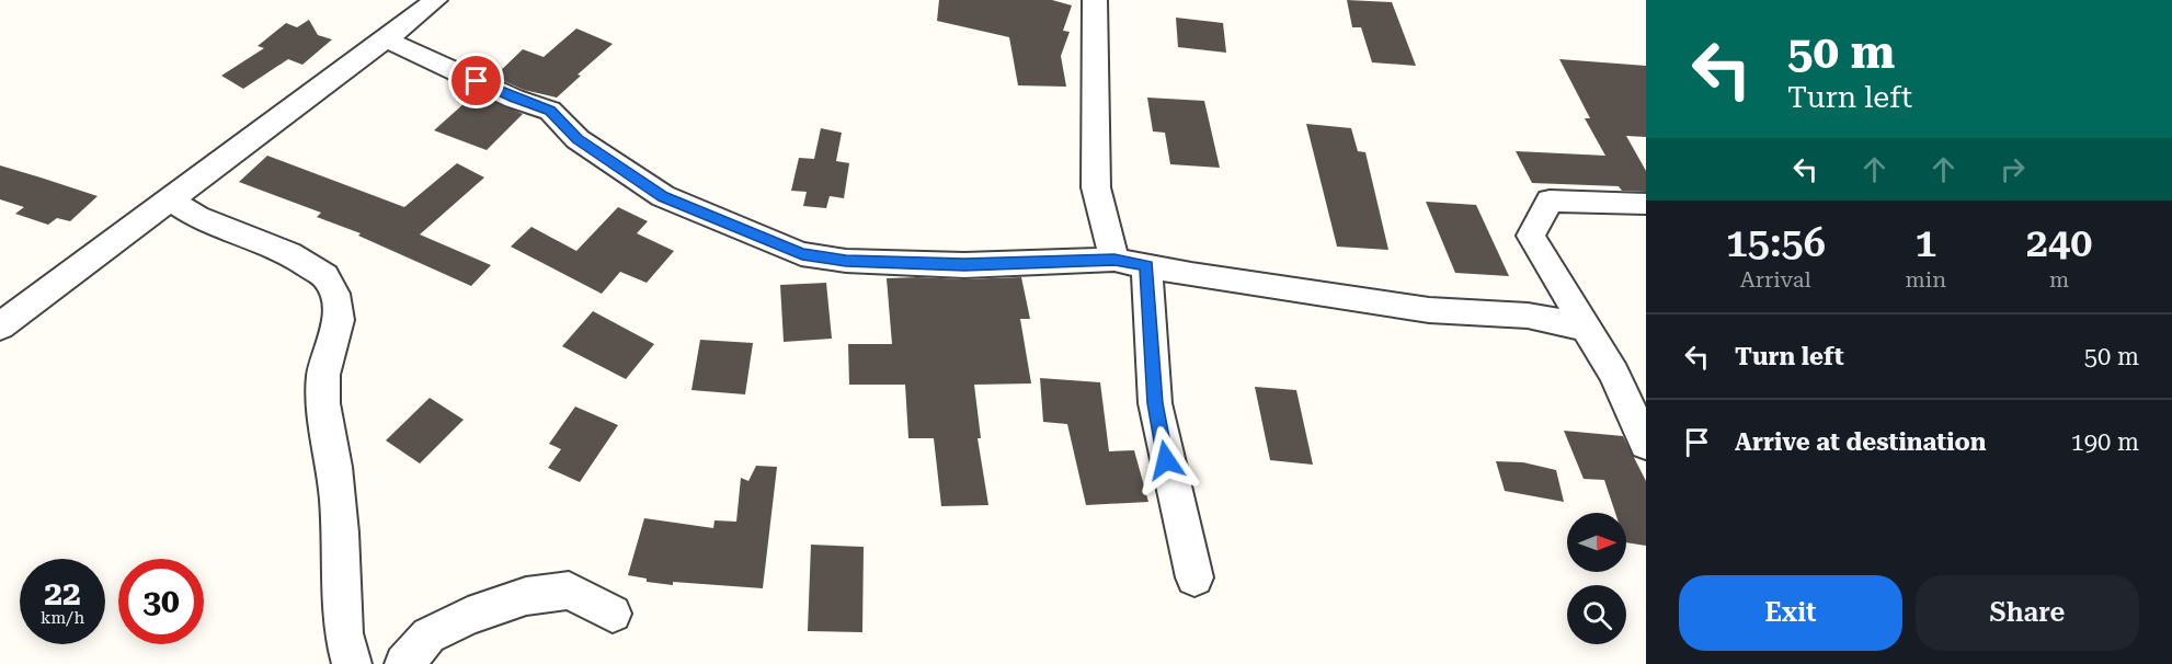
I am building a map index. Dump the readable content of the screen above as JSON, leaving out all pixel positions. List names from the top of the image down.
{
  "north": "right",
  "page": {
    "turn": ["50 m", "Turn left"],
    "eta": [
      "15:56",
      "Arrival",
      "1",
      "min",
      "240",
      "m"
    ],
    "list": [
      {
        "name": "Turn left",
        "value": "50 m"
      },
      {
        "name": "Arrive at destination",
        "value": "190 m"
      }
    ],
    "speed": "22 km/h",
    "limit": "30",
    "buttons": ["Exit", "Share"]
  }
}
